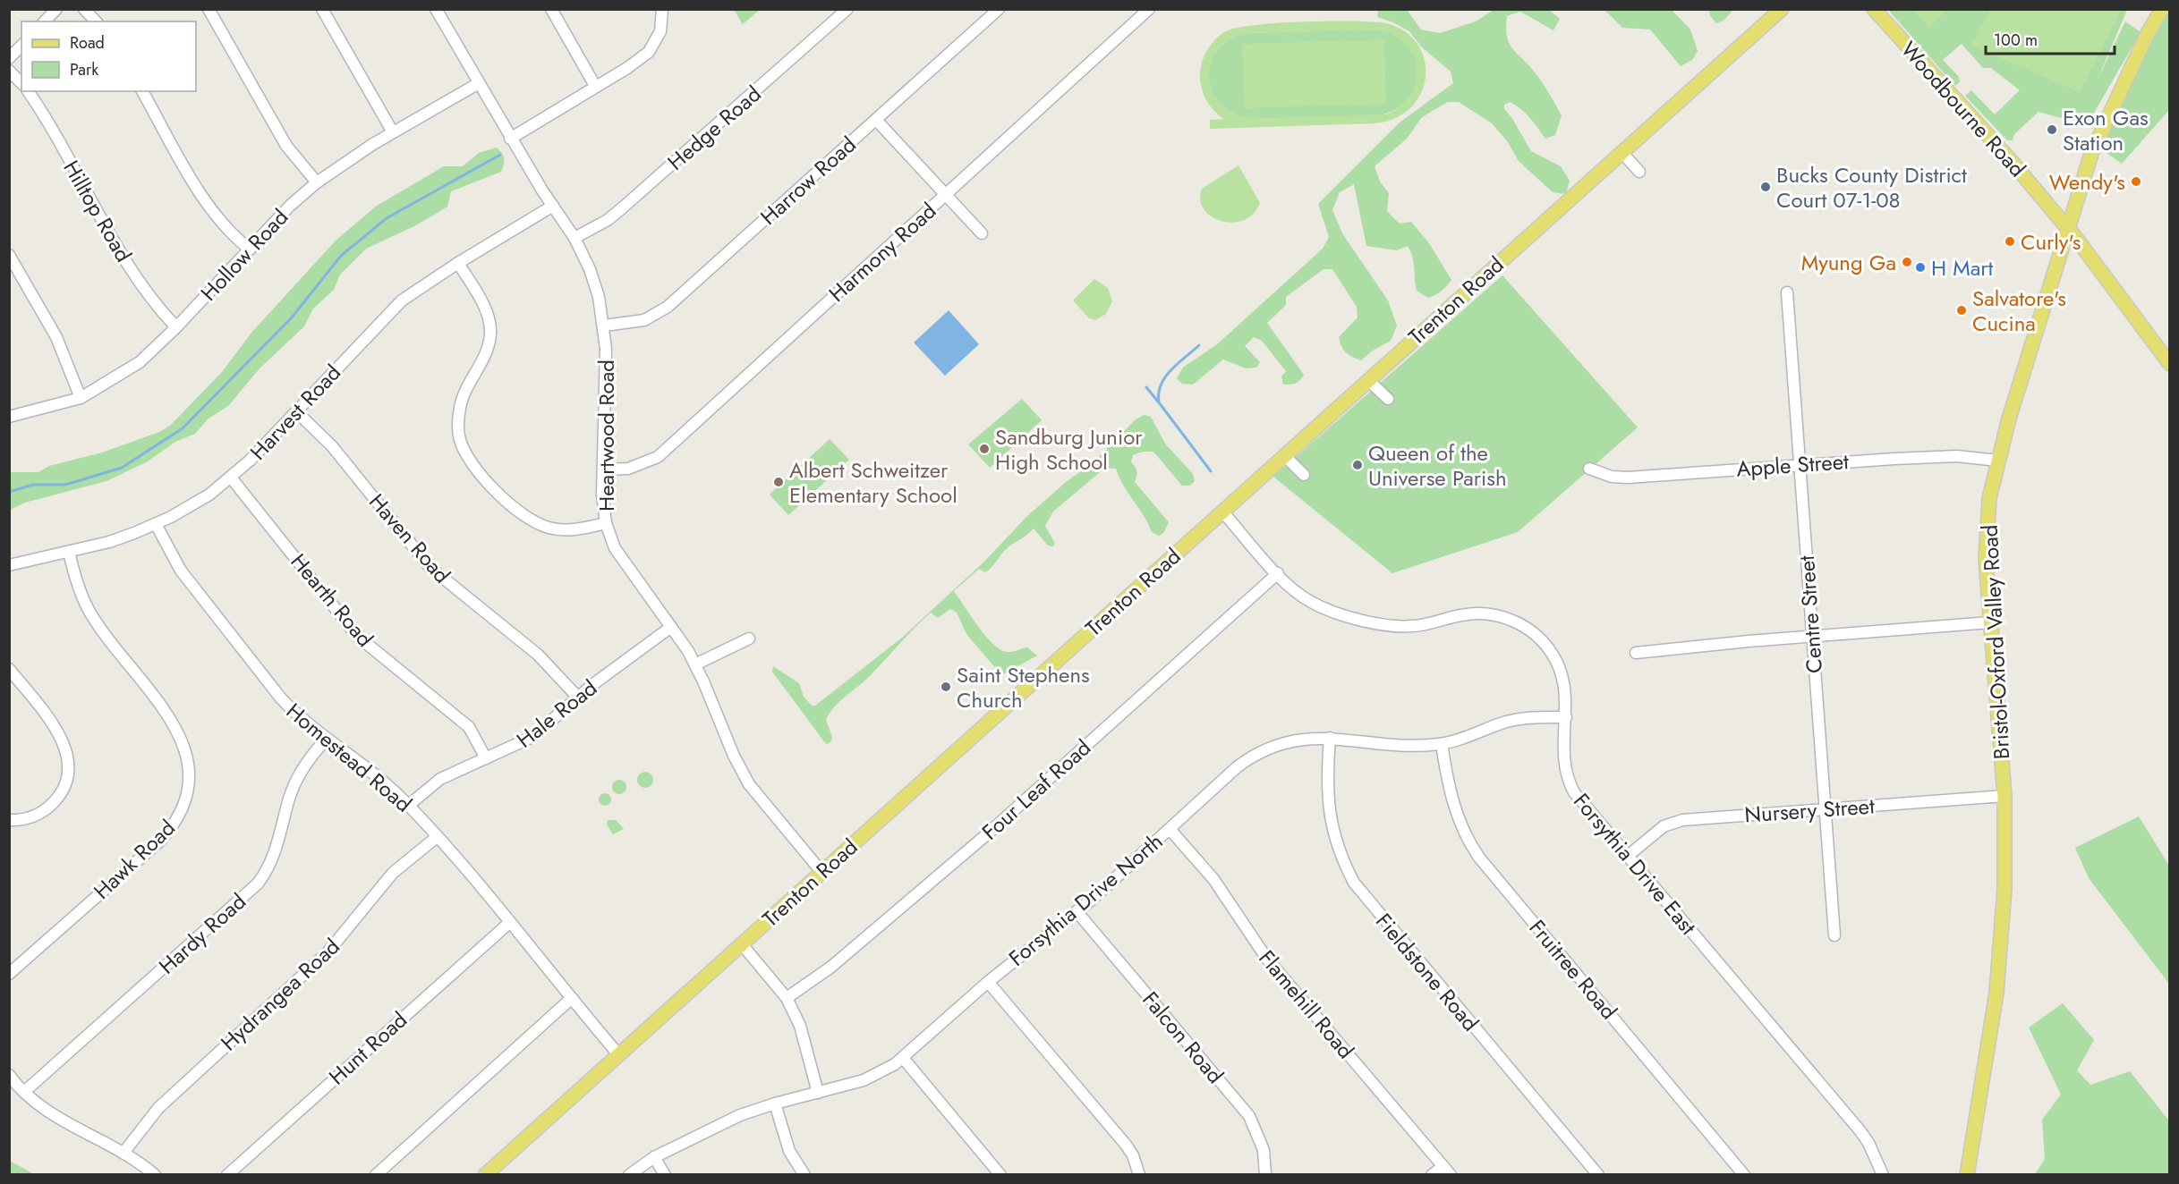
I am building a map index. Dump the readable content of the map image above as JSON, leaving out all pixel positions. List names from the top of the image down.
{
  "streets": {
    "main road": ["Woodbourne Road", "Trenton Road", "Bristol-Oxford Valley Road"],
    "street": [
      "Hedge Road",
      "Harrow Road",
      "Hilltop Road",
      "Harmony Road",
      "Hollow Road",
      "Harvest Road",
      "Heartwood Road",
      "Apple Street",
      "Haven Road",
      "Hearth Road",
      "Centre Street",
      "Hale Road",
      "Homestead Road",
      "Four Leaf Road",
      "Nursery Street",
      "Hawk Road",
      "Forsythia Drive East",
      "Forsythia Drive North",
      "Hardy Road",
      "Fruitree Road",
      "Fieldstone Road",
      "Hydrangea Road",
      "Flamehill Road",
      "Falcon Road",
      "Hunt Road"
    ]
  },
  "crossings": [
    ["Woodbourne Road", "Bristol-Oxford Valley Road"],
    ["Hedge Road", "Heartwood Road"],
    ["Harrow Road", "Heartwood Road"],
    ["Hilltop Road", "Hollow Road"],
    ["Harmony Road", "Heartwood Road"],
    ["Hollow Road", "Heartwood Road"],
    ["Trenton Road", "Heartwood Road"],
    ["Trenton Road", "Homestead Road"],
    ["Trenton Road", "Forsythia Drive East"],
    ["Harvest Road", "Heartwood Road"],
    ["Harvest Road", "Haven Road"],
    ["Harvest Road", "Hearth Road"],
    ["Harvest Road", "Homestead Road"],
    ["Harvest Road", "Hawk Road"],
    ["Heartwood Road", "Hale Road"],
    ["Apple Street", "Centre Street"],
    ["Apple Street", "Bristol-Oxford Valley Road"],
    ["Haven Road", "Hale Road"],
    ["Hearth Road", "Hale Road"],
    ["Centre Street", "Nursery Street"],
    ["Bristol-Oxford Valley Road", "Nursery Street"],
    ["Hale Road", "Homestead Road"],
    ["Homestead Road", "Hardy Road"],
    ["Homestead Road", "Hydrangea Road"],
    ["Homestead Road", "Hunt Road"],
    ["Four Leaf Road", "Forsythia Drive East"],
    ["Nursery Street", "Forsythia Drive East"],
    ["Forsythia Drive East", "Forsythia Drive North"],
    ["Forsythia Drive North", "Fruitree Road"],
    ["Forsythia Drive North", "Fieldstone Road"],
    ["Forsythia Drive North", "Flamehill Road"],
    ["Forsythia Drive North", "Falcon Road"]
  ],
  "places": [
    "Exon Gas Station",
    "Wendy's",
    "Bucks County District Court 07-1-08",
    "Curly's",
    "Myung Ga",
    "H Mart",
    "Salvatore's Cucina",
    "Sandburg Junior High School",
    "Queen of the Universe Parish",
    "Albert Schweitzer Elementary School",
    "Saint Stephens Church"
  ],
  "legend": ["Road", "Park"],
  "scale_bar": "100 m"
}
